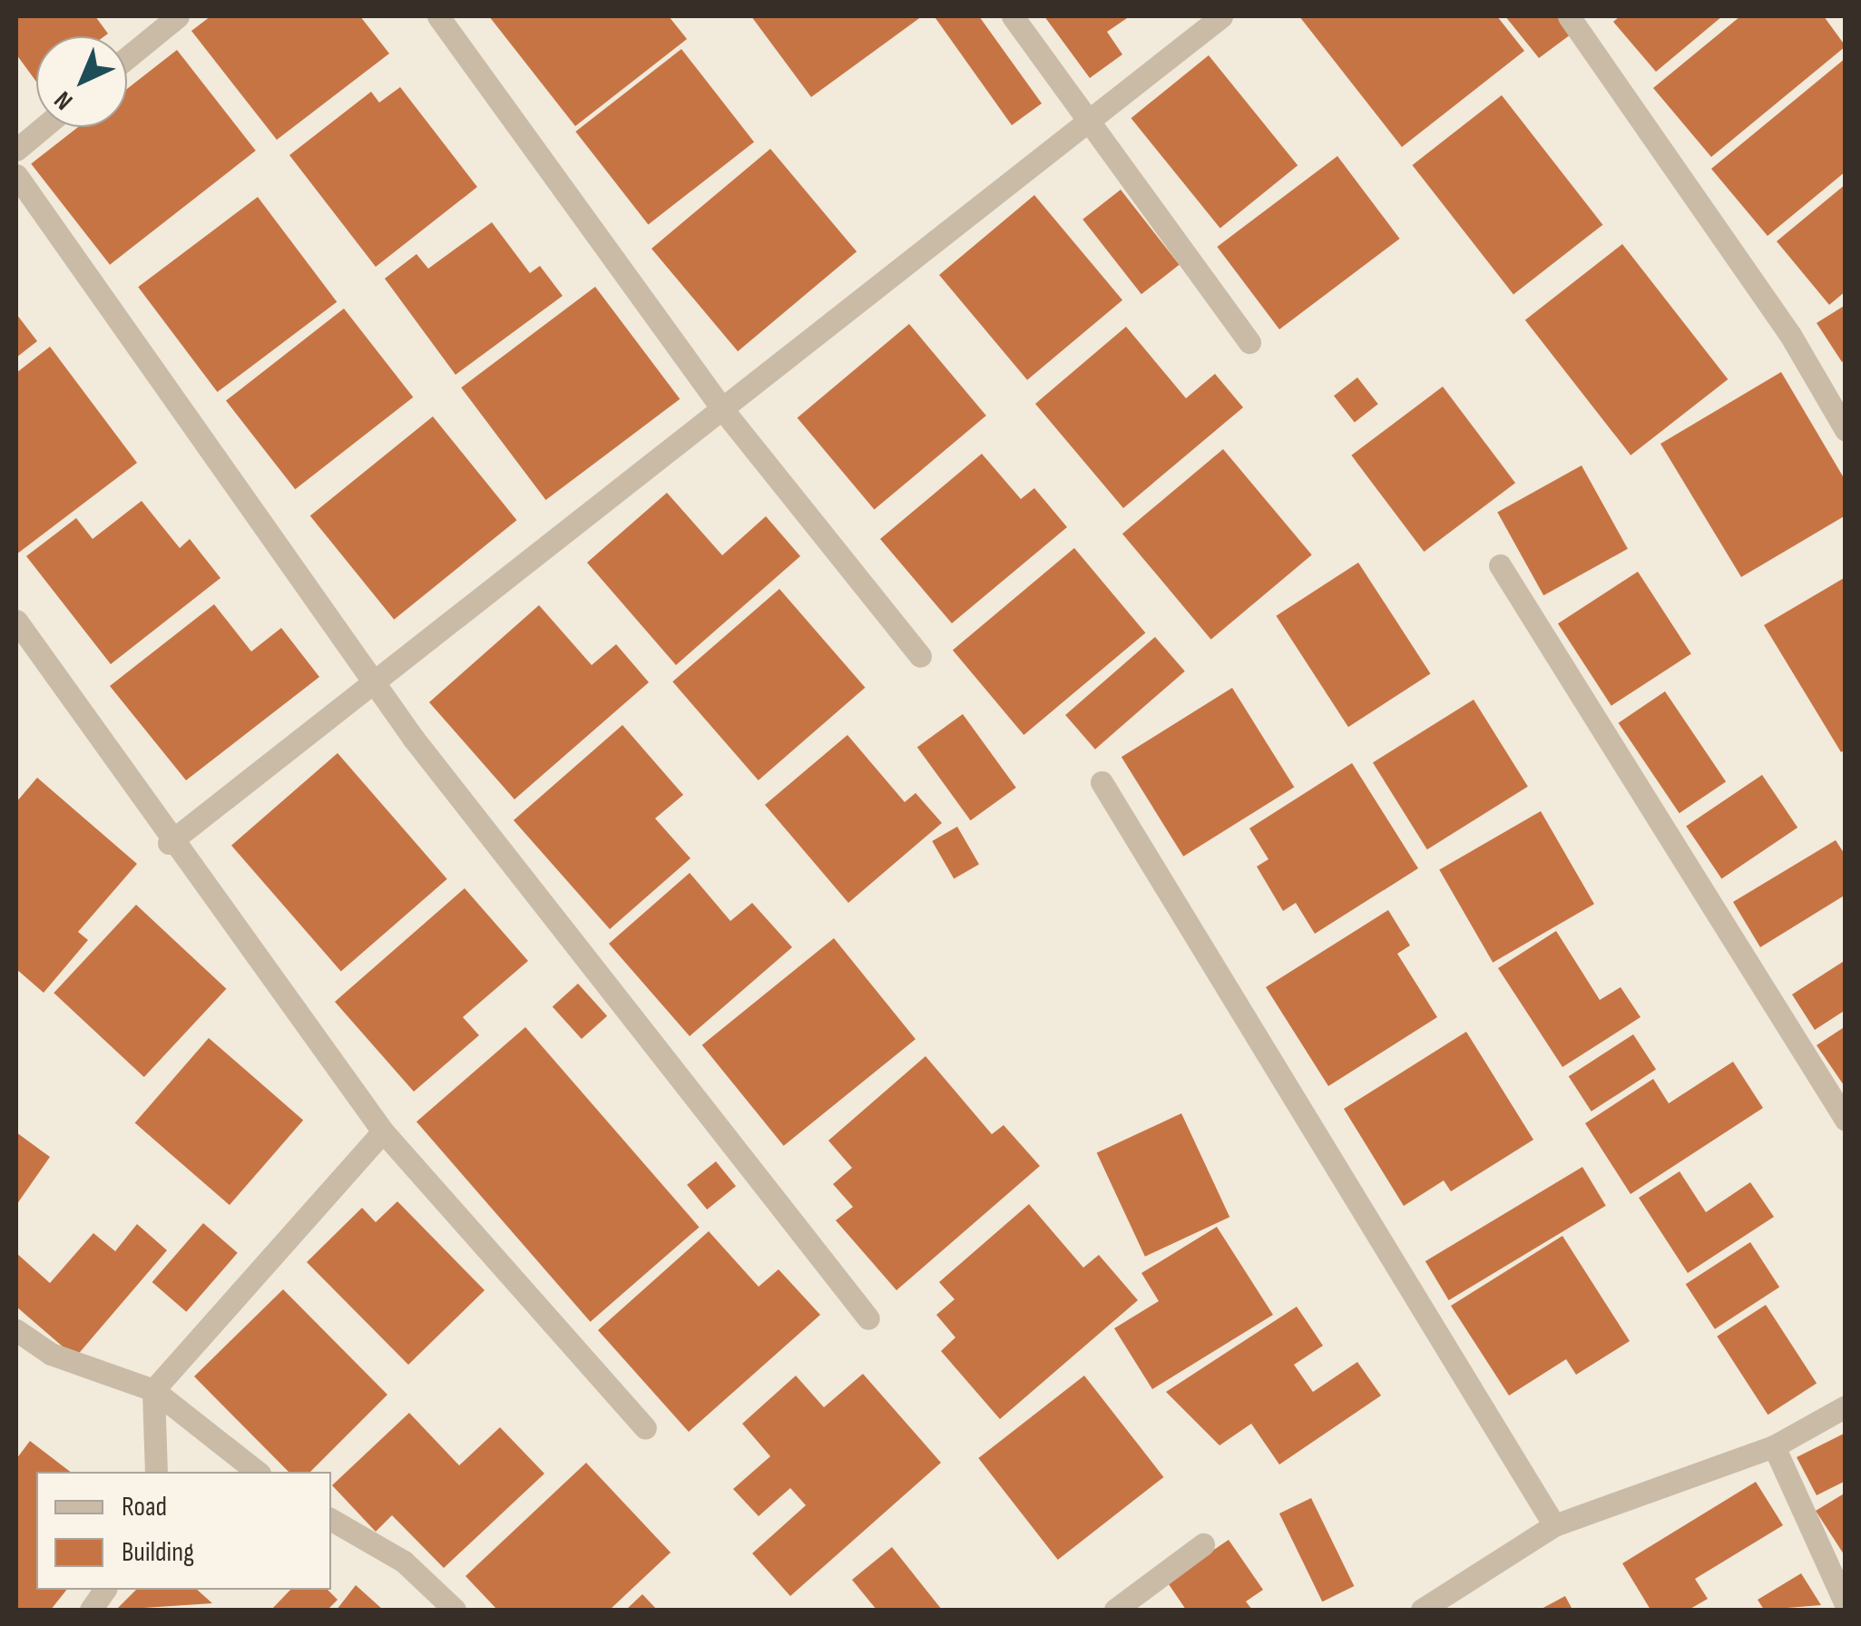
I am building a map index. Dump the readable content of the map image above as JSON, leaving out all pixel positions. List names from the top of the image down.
{
  "legend": ["Road", "Building"],
  "north": "bottom left"
}
